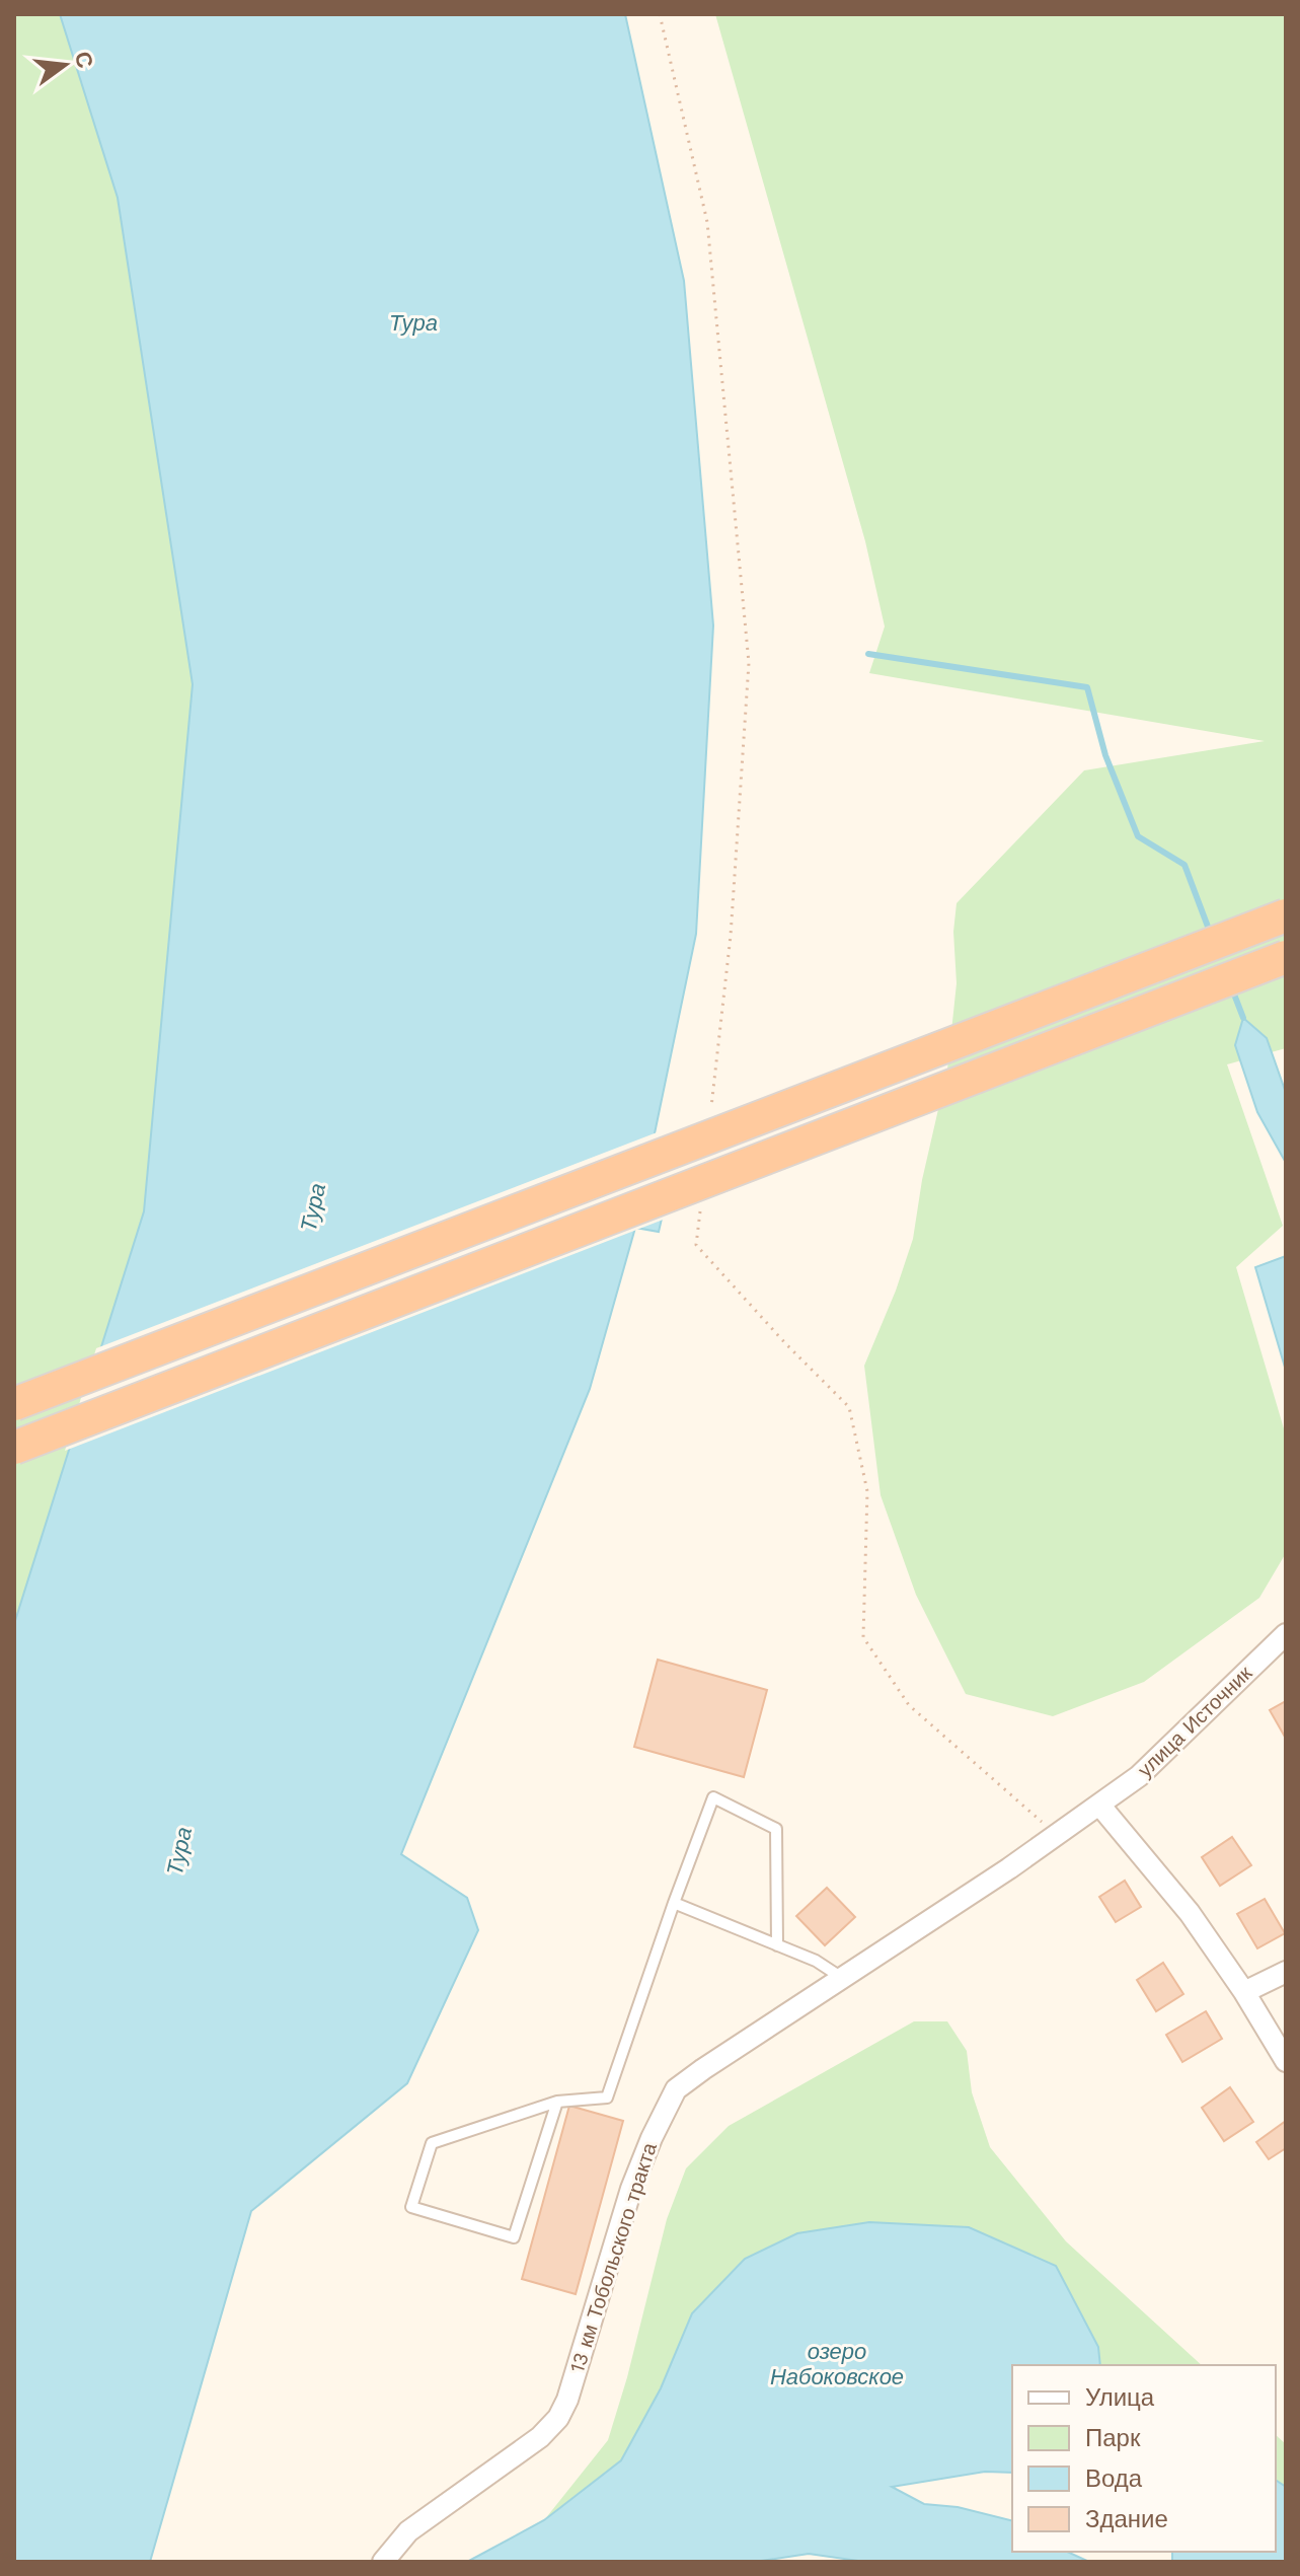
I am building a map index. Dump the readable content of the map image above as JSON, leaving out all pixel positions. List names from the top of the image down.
{
  "streets": {
    "street": ["улица Источник", "13 км Тобольского тракта"]
  },
  "crossings": [
    ["улица Источник", "13 км Тобольского тракта"]
  ],
  "water": ["Тура", "озеро Набоковское"],
  "legend": [
    "Улица",
    "Парк",
    "Вода",
    "Здание"
  ],
  "north": "right"
}
